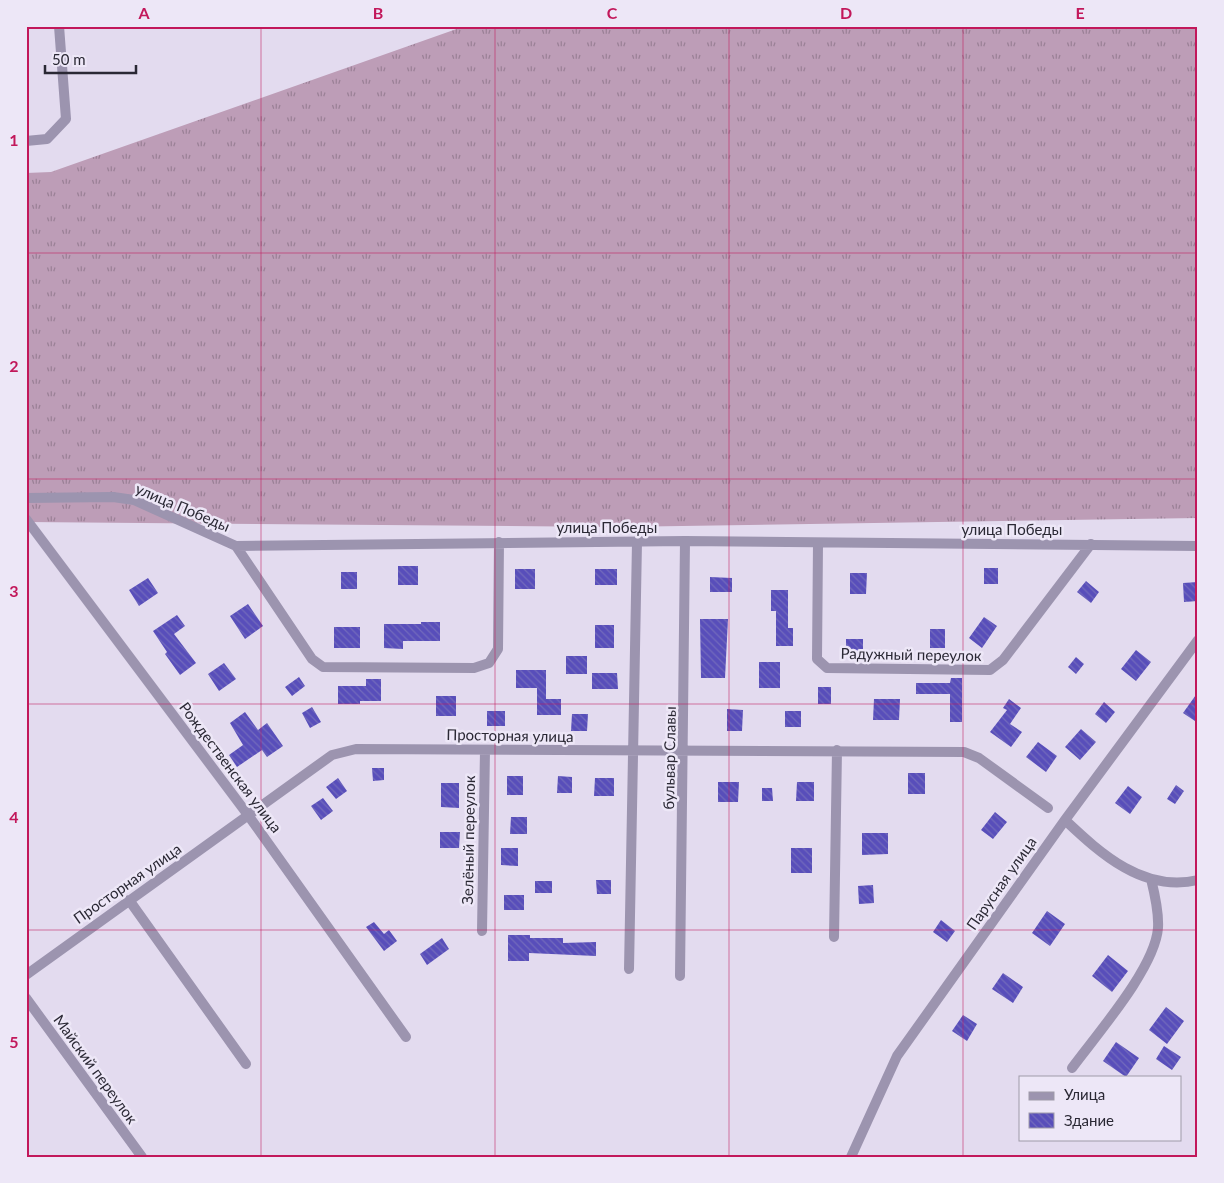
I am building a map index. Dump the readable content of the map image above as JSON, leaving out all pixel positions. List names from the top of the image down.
{
  "streets": {
    "street": [
      "улица Победы",
      "Радужный переулок",
      "Просторная улица",
      "бульвар Славы",
      "Рождественская улица",
      "Зелёный переулок",
      "Парусная улица",
      "Майский переулок"
    ]
  },
  "crossings": [
    ["улица Победы", "Радужный переулок"],
    ["улица Победы", "бульвар Славы"],
    ["Просторная улица", "бульвар Славы"],
    ["Просторная улица", "Рождественская улица"],
    ["Просторная улица", "Зелёный переулок"]
  ],
  "legend": ["Улица", "Здание"],
  "scale_bar": "50 m",
  "grid": {
    "columns": [
      "A",
      "B",
      "C",
      "D",
      "E"
    ],
    "rows": [
      "1",
      "2",
      "3",
      "4",
      "5"
    ]
  }
}
